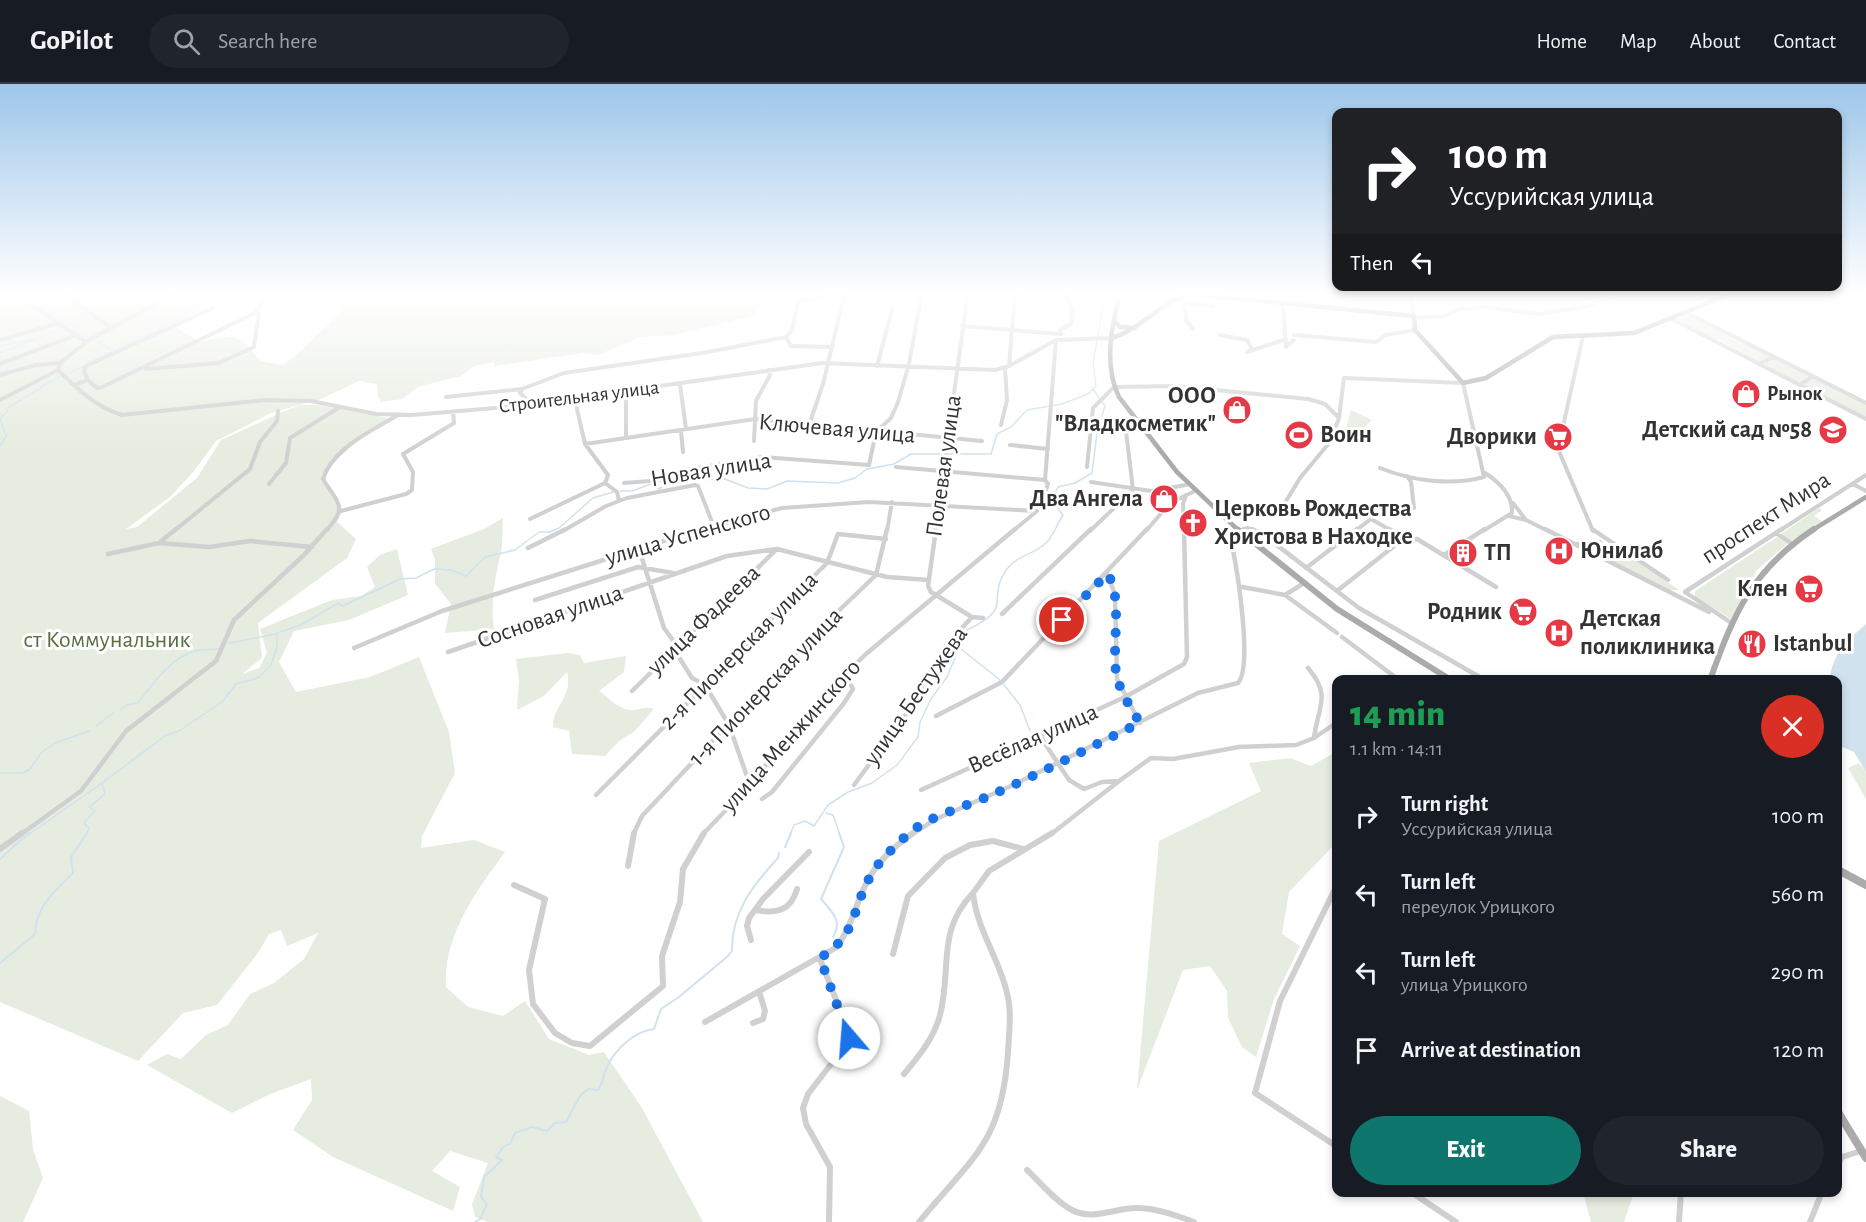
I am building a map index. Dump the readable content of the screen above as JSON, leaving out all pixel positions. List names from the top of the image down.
{
  "streets": {
    "main road": ["проспект Мира"],
    "street": [
      "Строительная улица",
      "Ключевая улица",
      "Полевая улица",
      "Новая улица",
      "улица Успенского",
      "Сосновая улица",
      "улица Фадеева",
      "2-я Пионерская улица",
      "1-я Пионерская улица",
      "улица Бестужева",
      "улица Менжинского",
      "Весёлая улица"
    ]
  },
  "crossings": [
    ["Строительная улица", "Полевая улица"],
    ["Ключевая улица", "Полевая улица"],
    ["Ключевая улица", "Новая улица"],
    ["Полевая улица", "улица Успенского"],
    ["Новая улица", "улица Успенского"],
    ["улица Успенского", "Сосновая улица"],
    ["улица Успенского", "1-я Пионерская улица"],
    ["улица Успенского", "улица Менжинского"],
    ["Сосновая улица", "улица Фадеева"],
    ["Сосновая улица", "2-я Пионерская улица"],
    ["Сосновая улица", "1-я Пионерская улица"],
    ["Сосновая улица", "улица Менжинского"],
    ["2-я Пионерская улица", "1-я Пионерская улица"]
  ],
  "parks": ["ст Коммунальник"],
  "places": {
    "shop": ["Рынок", "ООО \"Владкосметик\"", "Два Ангела"],
    "school or university": ["Детский сад №58"],
    "sports": ["Воин"],
    "supermarket": ["Дворики", "Клен", "Родник"],
    "church": ["Церковь Рождества Христова в Находке"],
    "hospital": ["Юнилаб", "Детская поликлиника"],
    "building": ["ТП"],
    "restaurant": ["Istanbul"]
  },
  "page": {
    "header": "GoPilot",
    "search": "Search here",
    "nav": [
      "Home",
      "Map",
      "About",
      "Contact"
    ],
    "turn": ["100 m", "Уссурийская улица"],
    "then": "Then",
    "heading": ["14 min", "1.1 km · 14:11"],
    "list": [
      {
        "name": "Turn right",
        "note": "Уссурийская улица",
        "value": "100 m"
      },
      {
        "name": "Turn left",
        "note": "переулок Урицкого",
        "value": "560 m"
      },
      {
        "name": "Turn left",
        "note": "улица Урицкого",
        "value": "290 m"
      },
      {
        "name": "Arrive at destination",
        "value": "120 m"
      }
    ],
    "buttons": ["Exit", "Share"]
  }
}
